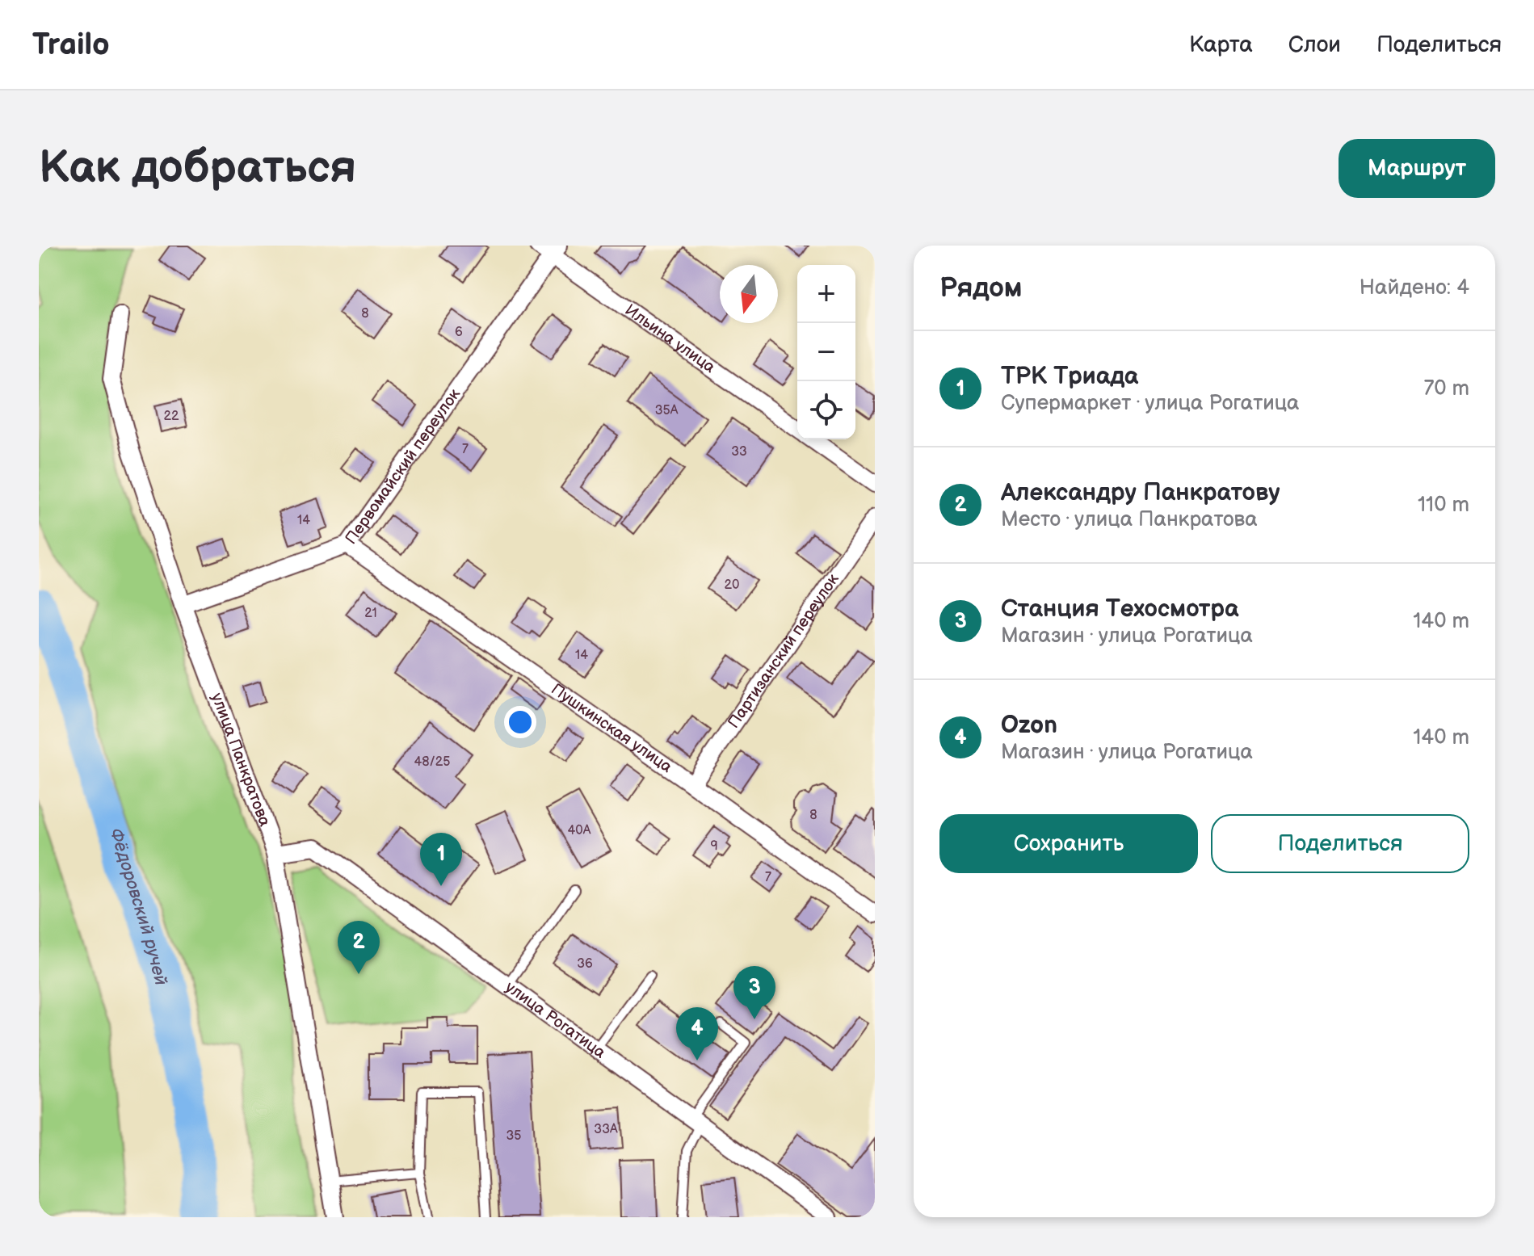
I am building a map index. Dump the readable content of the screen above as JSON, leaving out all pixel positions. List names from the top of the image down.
{
  "streets": {
    "street": [
      "Ильина улица",
      "Первомайский переулок",
      "Партизанский переулок",
      "Пушкинская улица",
      "улица Панкратова",
      "улица Рогатица"
    ]
  },
  "crossings": [
    ["Ильина улица", "Первомайский переулок"],
    ["Первомайский переулок", "Пушкинская улица"],
    ["Первомайский переулок", "улица Панкратова"],
    ["Партизанский переулок", "Пушкинская улица"],
    ["улица Панкратова", "улица Рогатица"]
  ],
  "water": ["Фёдоровский ручей"],
  "house_numbers": [
    "8",
    "6",
    "35А",
    "22",
    "7",
    "33",
    "14",
    "20",
    "21",
    "14",
    "48/25",
    "8",
    "40А",
    "9",
    "7",
    "36",
    "33А",
    "35"
  ],
  "north": "bottom",
  "page": {
    "header": "Trailo",
    "nav": ["Карта", "Слои", "Поделиться"],
    "buttons": [
      "Маршрут",
      ["Сохранить", "Поделиться"]
    ],
    "title": "Как добраться",
    "heading": ["Рядом", "Найдено: 4"],
    "map_buttons": ["+", "−"],
    "list": [
      {
        "mark": "1",
        "name": "ТРК Триада",
        "note": "Супермаркет · улица Рогатица",
        "value": "70 m"
      },
      {
        "mark": "2",
        "name": "Александру Панкратову",
        "note": "Место · улица Панкратова",
        "value": "110 m"
      },
      {
        "mark": "3",
        "name": "Станция Техосмотра",
        "note": "Магазин · улица Рогатица",
        "value": "140 m"
      },
      {
        "mark": "4",
        "name": "Ozon",
        "note": "Магазин · улица Рогатица",
        "value": "140 m"
      }
    ],
    "pins": [
      "1",
      "2",
      "3",
      "4"
    ]
  }
}
